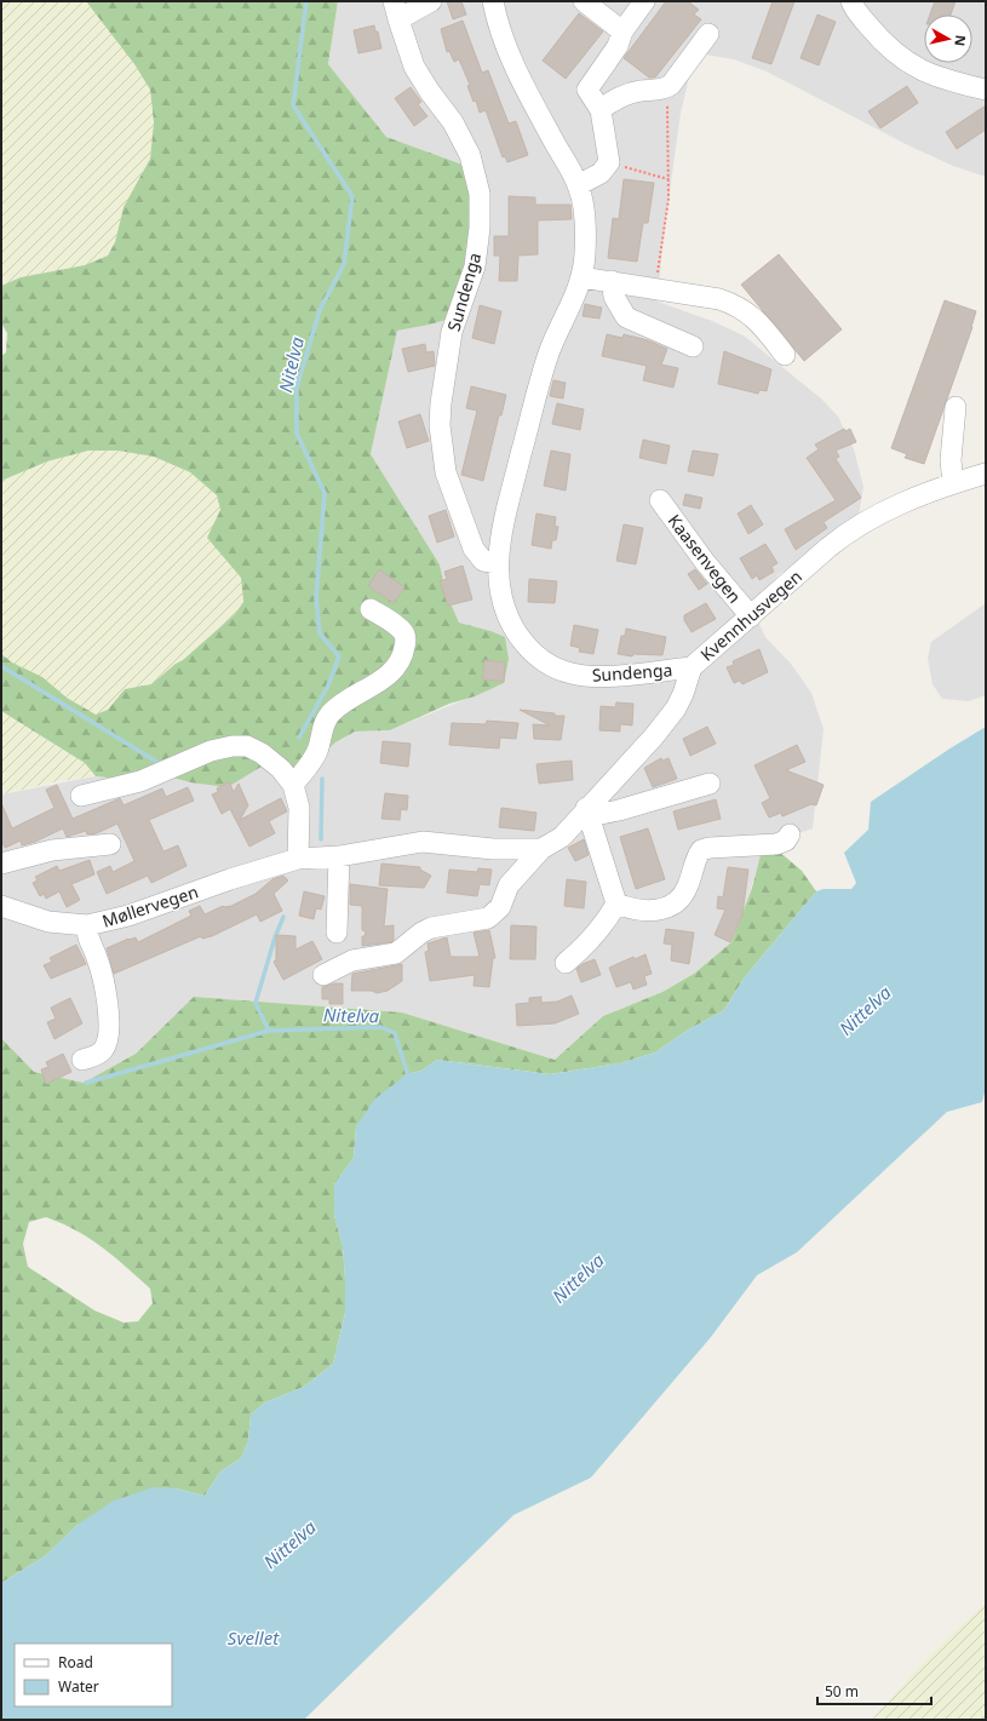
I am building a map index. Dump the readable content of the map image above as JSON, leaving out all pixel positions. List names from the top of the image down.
{
  "streets": {
    "street": [
      "Sundenga",
      "Kaasenvegen",
      "Kvennhusvegen",
      "Møllervegen"
    ]
  },
  "crossings": [
    ["Sundenga", "Kvennhusvegen"],
    ["Kaasenvegen", "Kvennhusvegen"],
    ["Kvennhusvegen", "Møllervegen"]
  ],
  "water": ["Nitelva", "Nittelva", "Svellet"],
  "legend": ["Road", "Water"],
  "scale_bar": "50 m",
  "north": "right"
}
